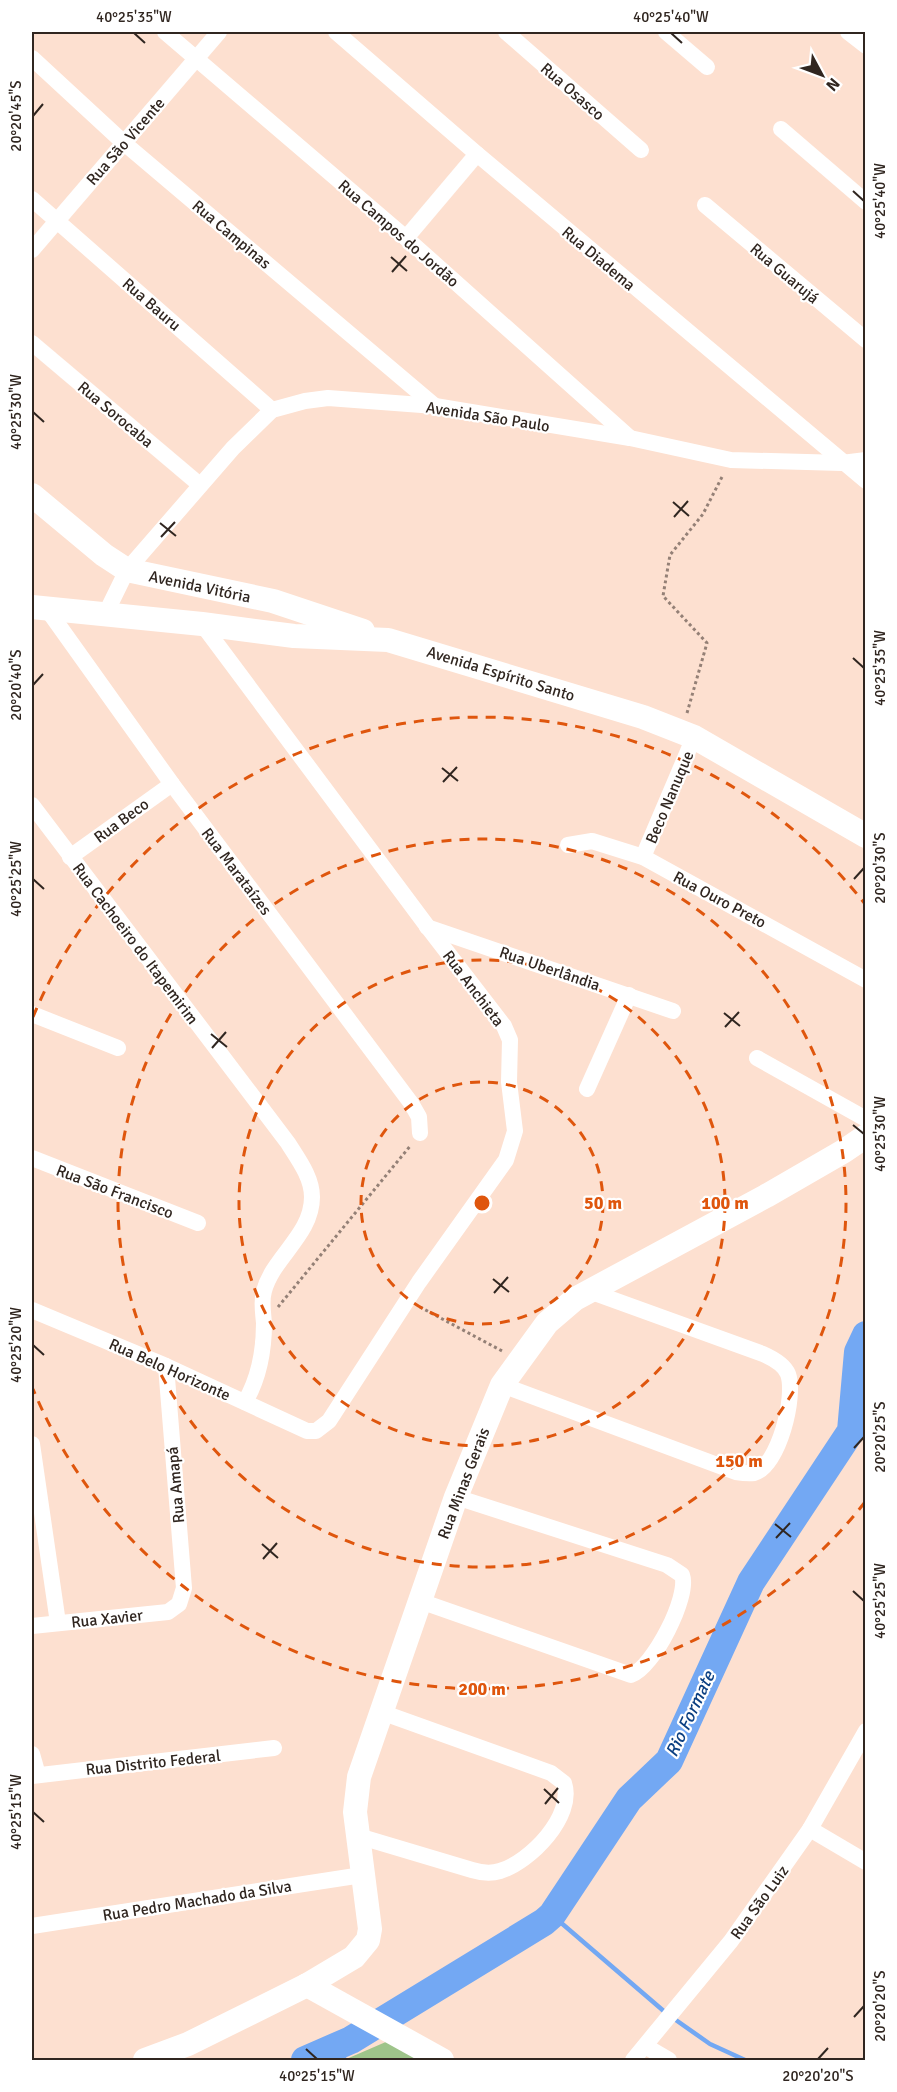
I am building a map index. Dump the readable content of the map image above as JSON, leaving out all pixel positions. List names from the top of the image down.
{
  "streets": {
    "street": [
      "Rua Osasco",
      "Rua São Vicente",
      "Rua Campos do Jordão",
      "Rua Campinas",
      "Rua Diadema",
      "Rua Guarujá",
      "Rua Bauru",
      "Rua Sorocaba",
      "Avenida São Paulo",
      "Avenida Vitória",
      "Avenida Espírito Santo",
      "Beco Nanuque",
      "Rua Beco",
      "Rua Marataízes",
      "Rua Ouro Preto",
      "Rua Cachoeiro do Itapemirim",
      "Rua Uberlândia",
      "Rua Anchieta",
      "Rua São Francisco",
      "Rua Belo Horizonte",
      "Rua Minas Gerais",
      "Rua Amapá",
      "Rua Xavier",
      "Rua Distrito Federal",
      "Rua Pedro Machado da Silva",
      "Rua São Luiz"
    ]
  },
  "crossings": [
    ["Rua São Vicente", "Rua Campos do Jordão"],
    ["Rua São Vicente", "Rua Campinas"],
    ["Rua São Vicente", "Rua Bauru"],
    ["Rua Campos do Jordão", "Avenida São Paulo"],
    ["Rua Campinas", "Avenida São Paulo"],
    ["Rua Diadema", "Avenida São Paulo"],
    ["Rua Bauru", "Avenida São Paulo"],
    ["Avenida Vitória", "Avenida Espírito Santo"],
    ["Avenida Espírito Santo", "Beco Nanuque"],
    ["Avenida Espírito Santo", "Rua Marataízes"],
    ["Avenida Espírito Santo", "Rua Anchieta"],
    ["Beco Nanuque", "Rua Ouro Preto"],
    ["Rua Beco", "Rua Marataízes"],
    ["Rua Beco", "Rua Cachoeiro do Itapemirim"],
    ["Rua Cachoeiro do Itapemirim", "Rua Belo Horizonte"],
    ["Rua Uberlândia", "Rua Anchieta"],
    ["Rua Anchieta", "Rua Belo Horizonte"],
    ["Rua Belo Horizonte", "Rua Amapá"],
    ["Rua Minas Gerais", "Rua Pedro Machado da Silva"],
    ["Rua Amapá", "Rua Xavier"]
  ],
  "water": ["Rio Formate"],
  "north": "bottom right",
  "coordinates": [
    "40°25'35\"W",
    "40°25'40\"W",
    "20°20'45\"S",
    "40°25'30\"W",
    "20°20'40\"S",
    "20°20'30\"S",
    "40°25'25\"W",
    "40°25'20\"W",
    "20°20'25\"S",
    "40°25'15\"W",
    "20°20'20\"S"
  ],
  "rings": [
    "50 m",
    "100 m",
    "150 m",
    "200 m"
  ]
}
